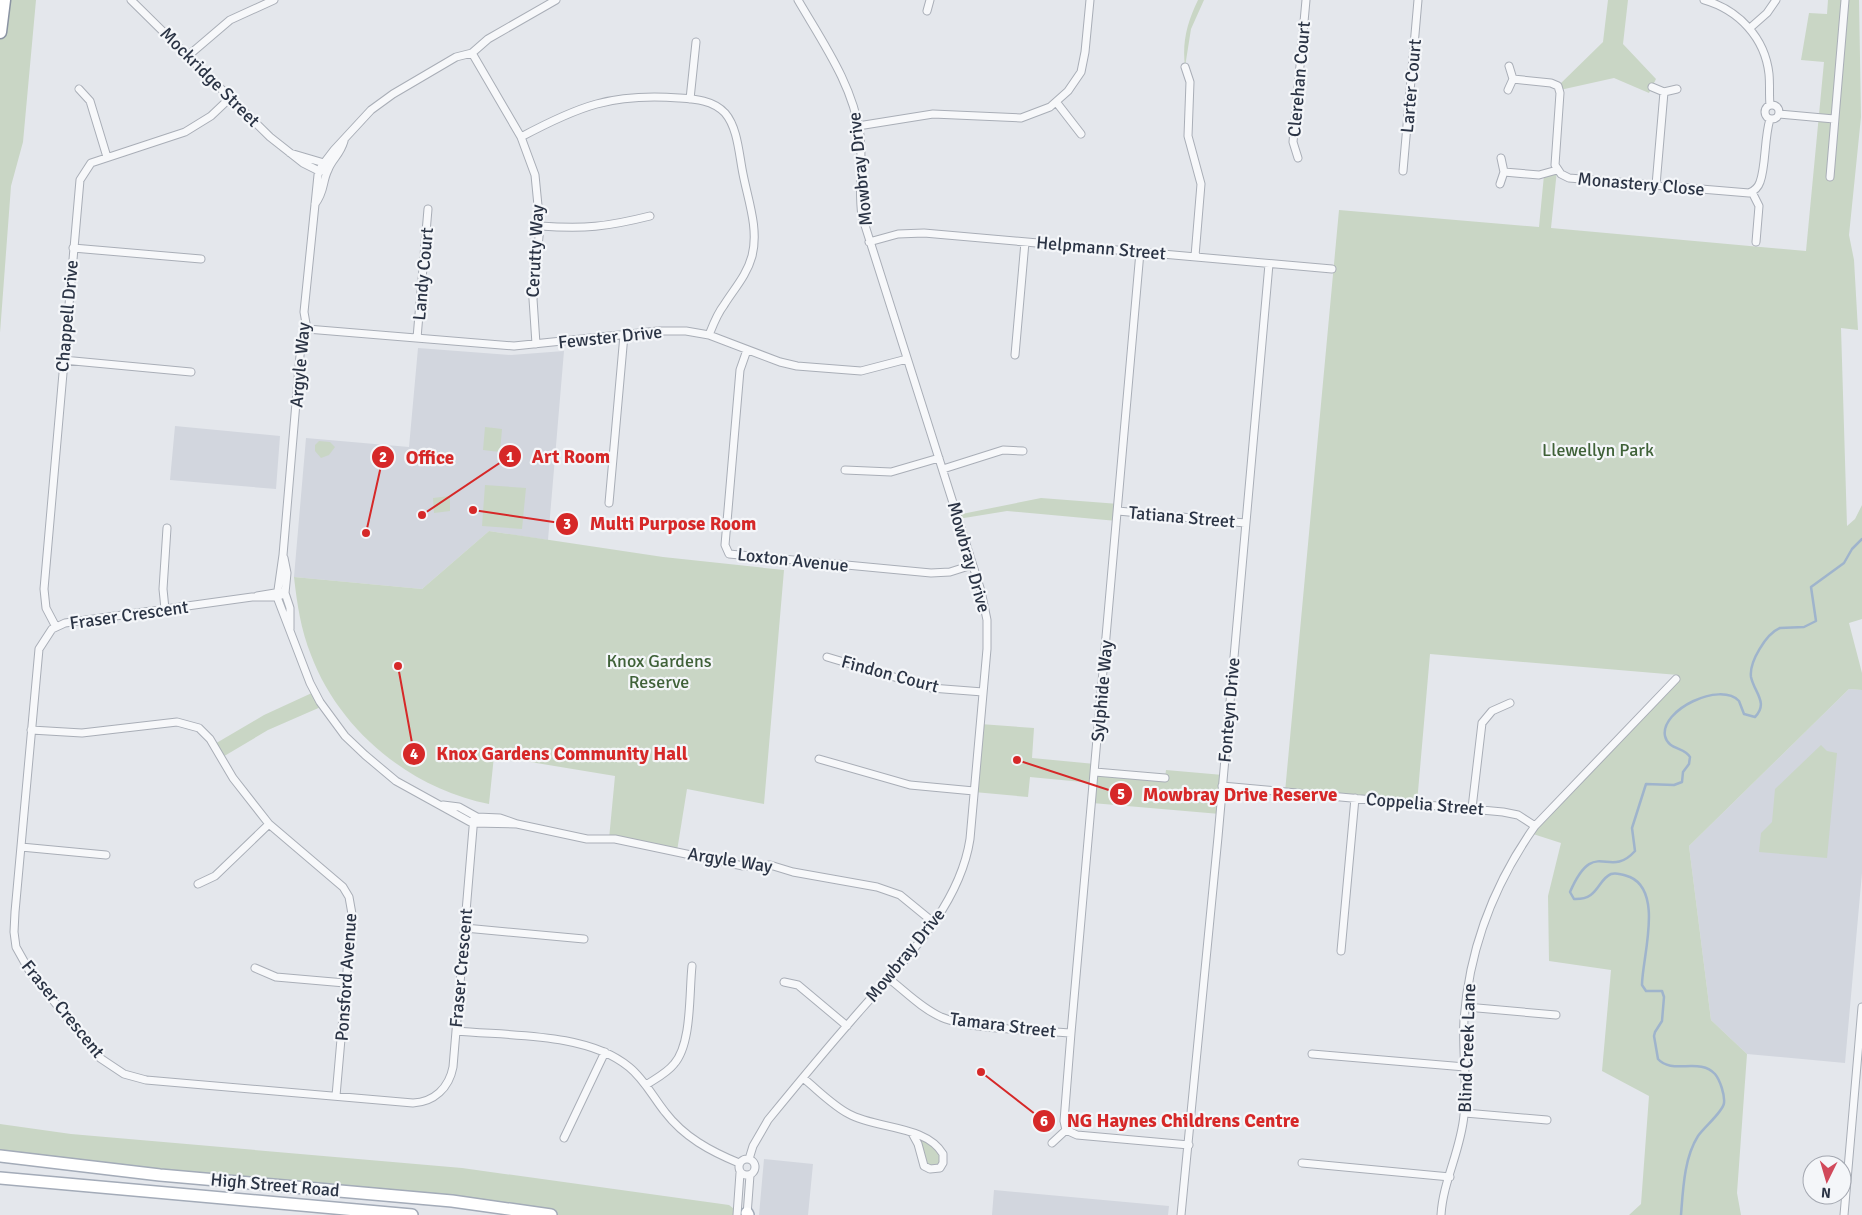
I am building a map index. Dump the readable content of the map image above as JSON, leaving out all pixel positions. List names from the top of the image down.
{
  "streets": {
    "main road": ["High Street Road"],
    "street": [
      "Mockridge Street",
      "Clerehan Court",
      "Larter Court",
      "Mowbray Drive",
      "Monastery Close",
      "Helpmann Street",
      "Cerutty Way",
      "Landy Court",
      "Chappell Drive",
      "Fewster Drive",
      "Argyle Way",
      "Tatiana Street",
      "Loxton Avenue",
      "Fraser Crescent",
      "Findon Court",
      "Sylphide Way",
      "Fonteyn Drive",
      "Coppelia Street",
      "Ponsford Avenue",
      "Tamara Street",
      "Blind Creek Lane"
    ]
  },
  "crossings": [
    ["Mockridge Street", "Chappell Drive"],
    ["Mockridge Street", "Argyle Way"],
    ["Mowbray Drive", "Helpmann Street"],
    ["Mowbray Drive", "Fewster Drive"],
    ["Mowbray Drive", "Argyle Way"],
    ["Mowbray Drive", "Loxton Avenue"],
    ["Mowbray Drive", "Findon Court"],
    ["Mowbray Drive", "Tamara Street"],
    ["Helpmann Street", "Sylphide Way"],
    ["Helpmann Street", "Fonteyn Drive"],
    ["Cerutty Way", "Fewster Drive"],
    ["Cerutty Way", "Argyle Way"],
    ["Landy Court", "Fewster Drive"],
    ["Chappell Drive", "Fraser Crescent"],
    ["Fewster Drive", "Argyle Way"],
    ["Fewster Drive", "Loxton Avenue"],
    ["Argyle Way", "Fraser Crescent"],
    ["Tatiana Street", "Sylphide Way"],
    ["Tatiana Street", "Fonteyn Drive"],
    ["Fraser Crescent", "Ponsford Avenue"],
    ["Sylphide Way", "Tamara Street"],
    ["Fonteyn Drive", "Coppelia Street"],
    ["Coppelia Street", "Blind Creek Lane"]
  ],
  "parks": ["Llewellyn Park", "Knox Gardens Reserve"],
  "places": [
    "Multi Purpose Room",
    "Art Room",
    "Office",
    "Knox Gardens Community Hall",
    "Mowbray Drive Reserve",
    "NG Haynes Childrens Centre"
  ],
  "north": "bottom"
}
